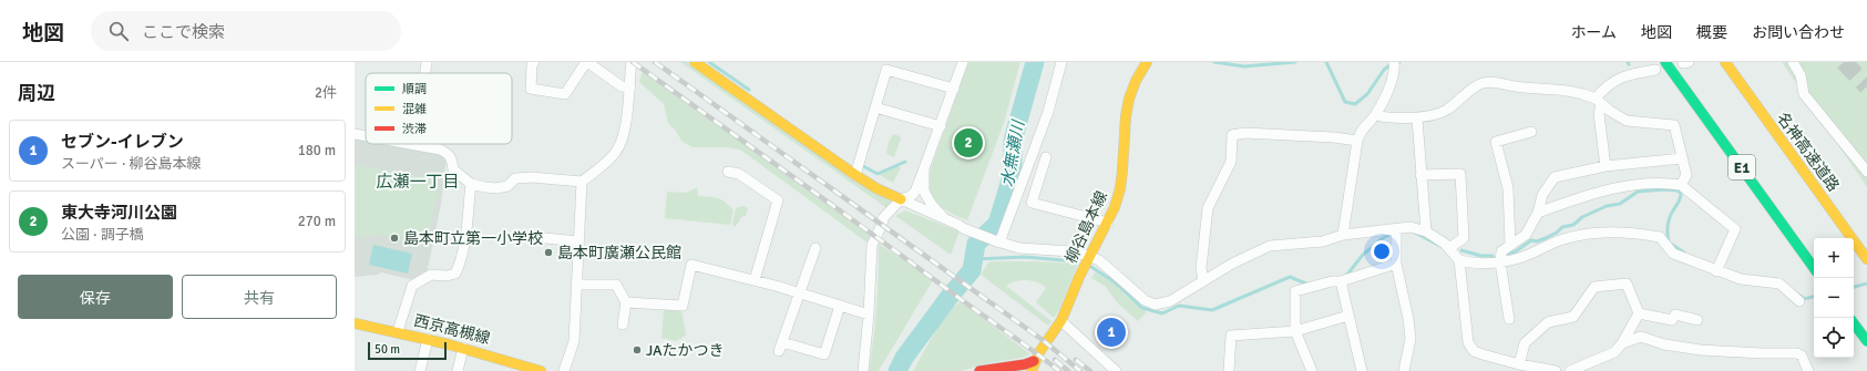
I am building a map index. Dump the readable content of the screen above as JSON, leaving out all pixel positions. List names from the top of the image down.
{
  "streets": {
    "main road": [
      "名神高速道路",
      "E1",
      "柳谷島本線",
      "西京高槻線"
    ]
  },
  "districts": ["広瀬一丁目"],
  "water": ["水無瀬川"],
  "places": ["島本町立第一小学校", "島本町廣瀬公民館", "JAたかつき"],
  "legend": ["順調", "混雑", "渋滞"],
  "scale_bar": "50 m",
  "page": {
    "header": "地図",
    "search": "ここで検索",
    "nav": [
      "ホーム",
      "地図",
      "概要",
      "お問い合わせ"
    ],
    "heading": ["周辺", "2件"],
    "list": [
      {
        "mark": "1",
        "name": "セブン-イレブン",
        "note": "スーパー · 柳谷島本線",
        "value": "180 m"
      },
      {
        "mark": "2",
        "name": "東大寺河川公園",
        "note": "公園 · 調子橋",
        "value": "270 m"
      }
    ],
    "pins": ["2", "1"],
    "map_buttons": ["+", "−"],
    "buttons": ["保存", "共有"],
    "scale": "50 m"
  }
}
